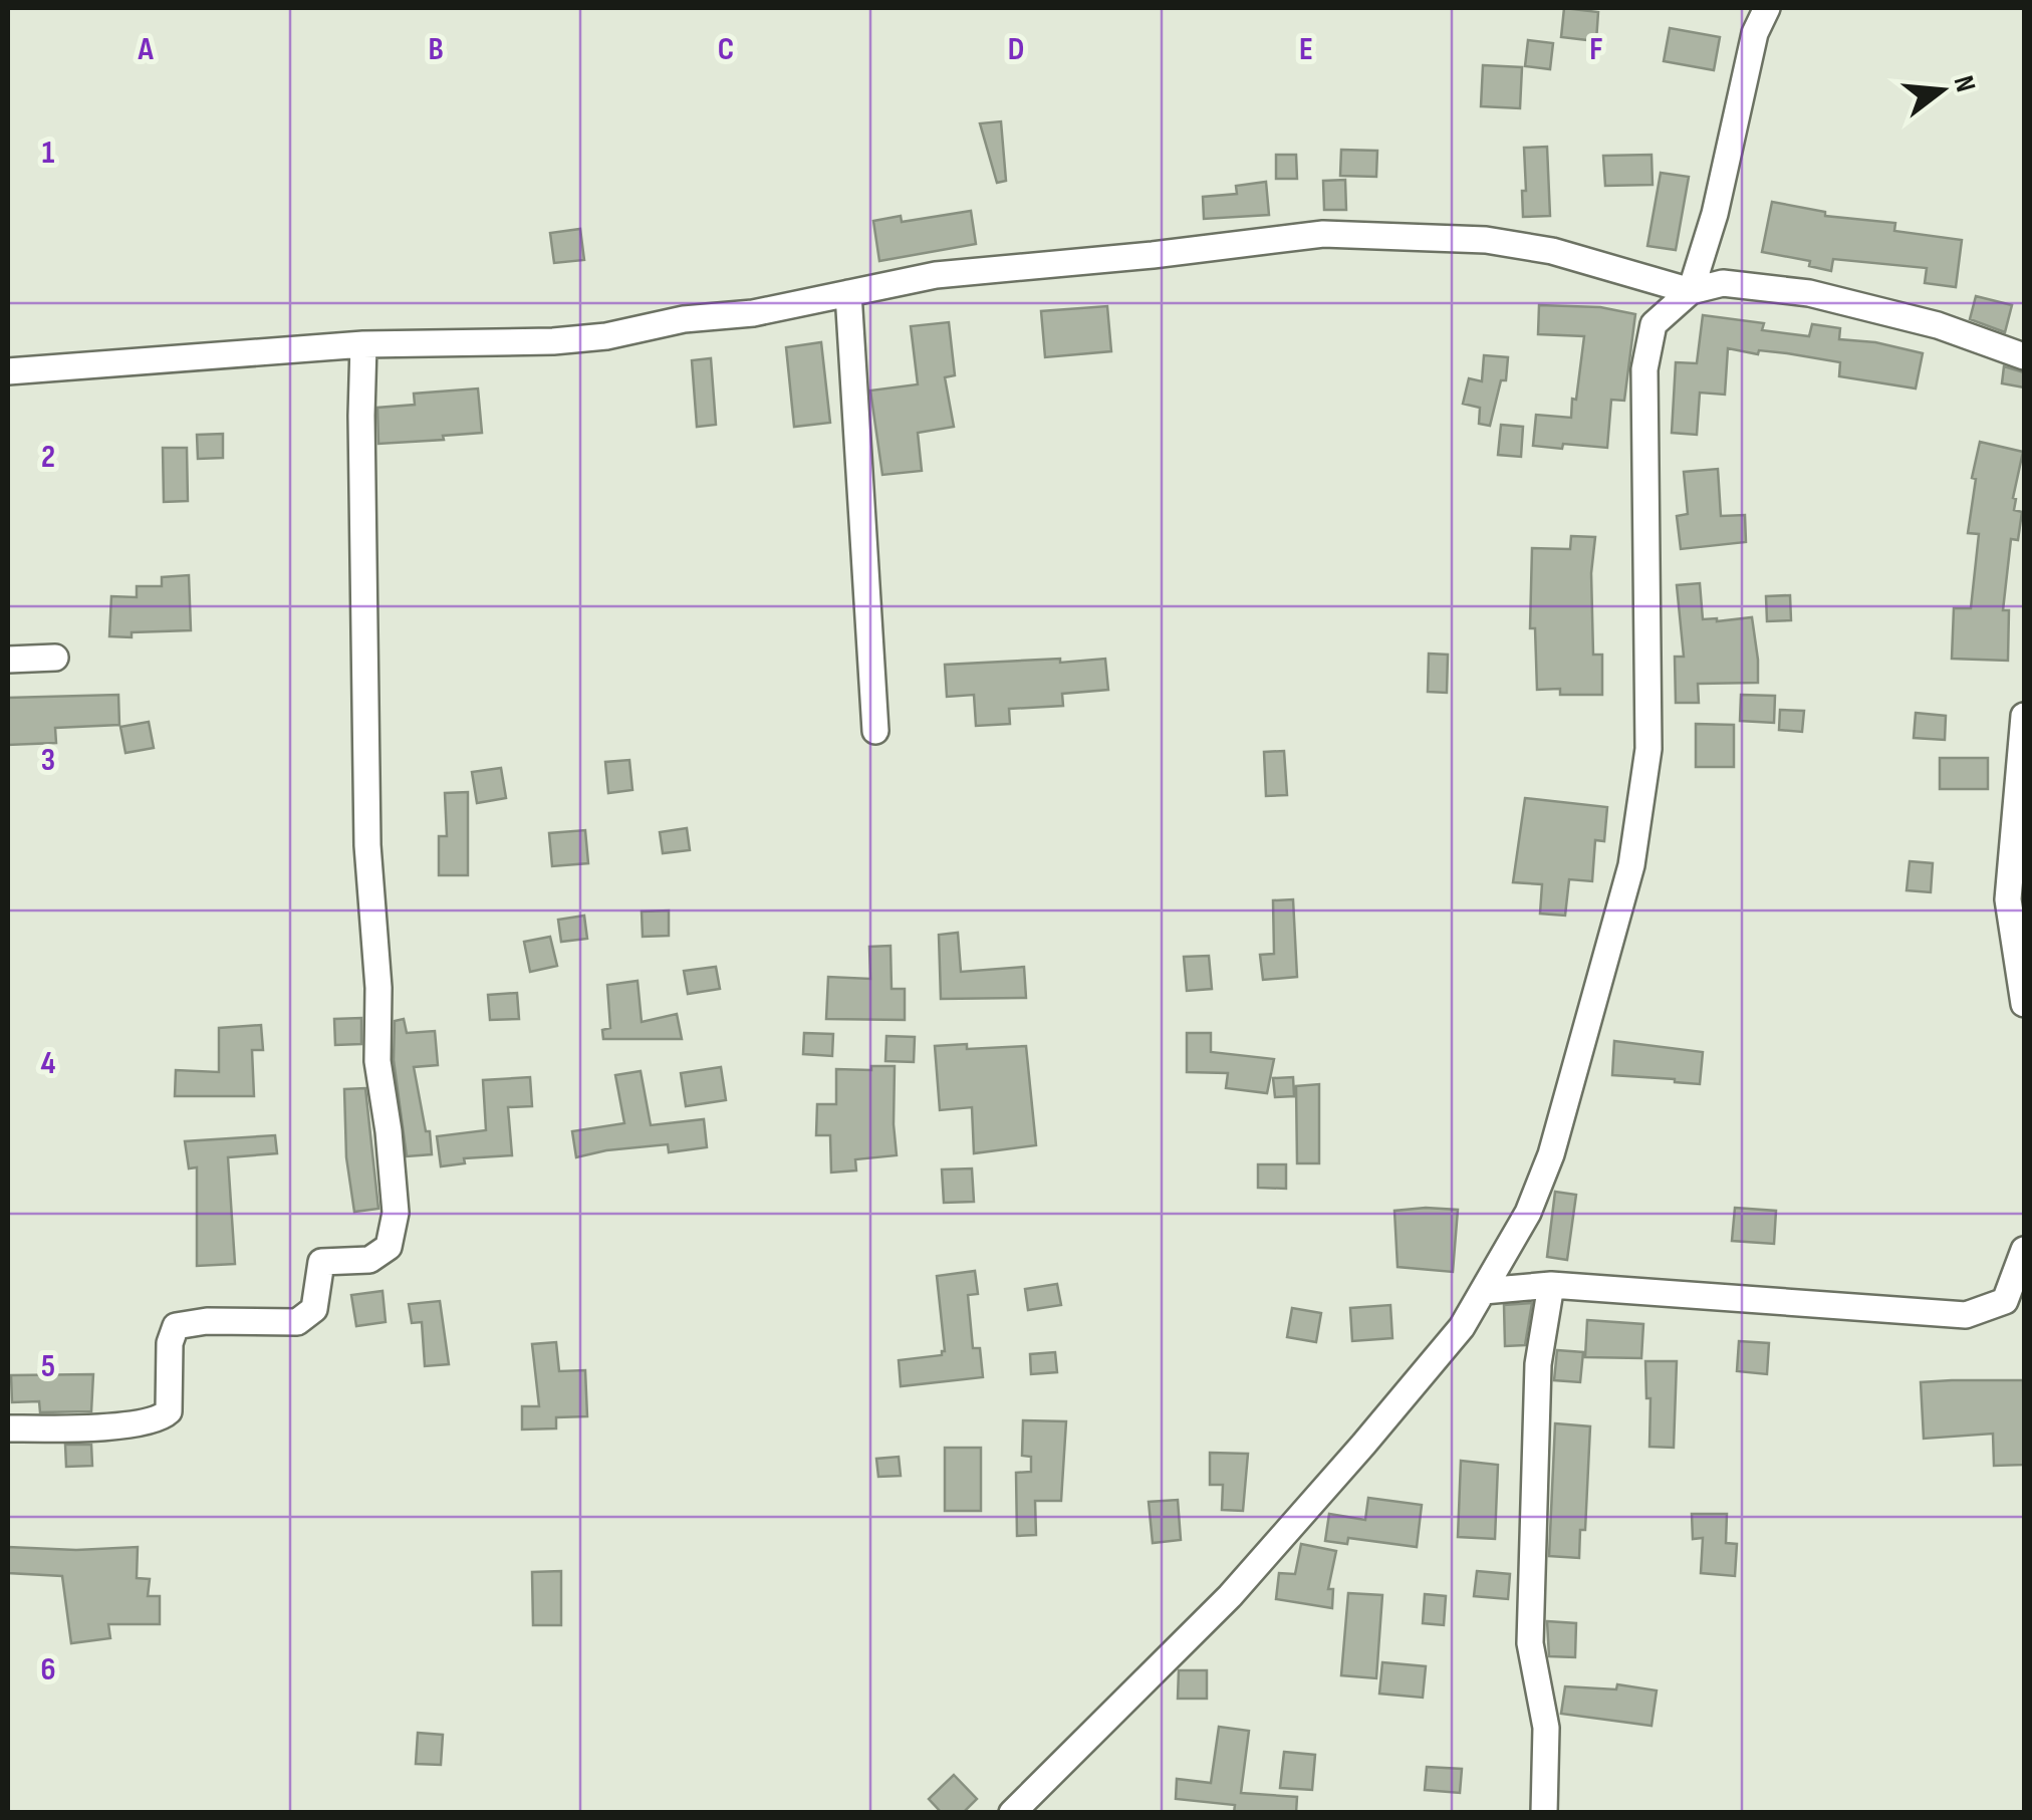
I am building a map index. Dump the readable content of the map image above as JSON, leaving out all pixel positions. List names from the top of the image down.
{
  "north": "right",
  "grid": {
    "columns": [
      "A",
      "B",
      "C",
      "D",
      "E",
      "F"
    ],
    "rows": [
      "1",
      "2",
      "3",
      "4",
      "5",
      "6"
    ]
  }
}
